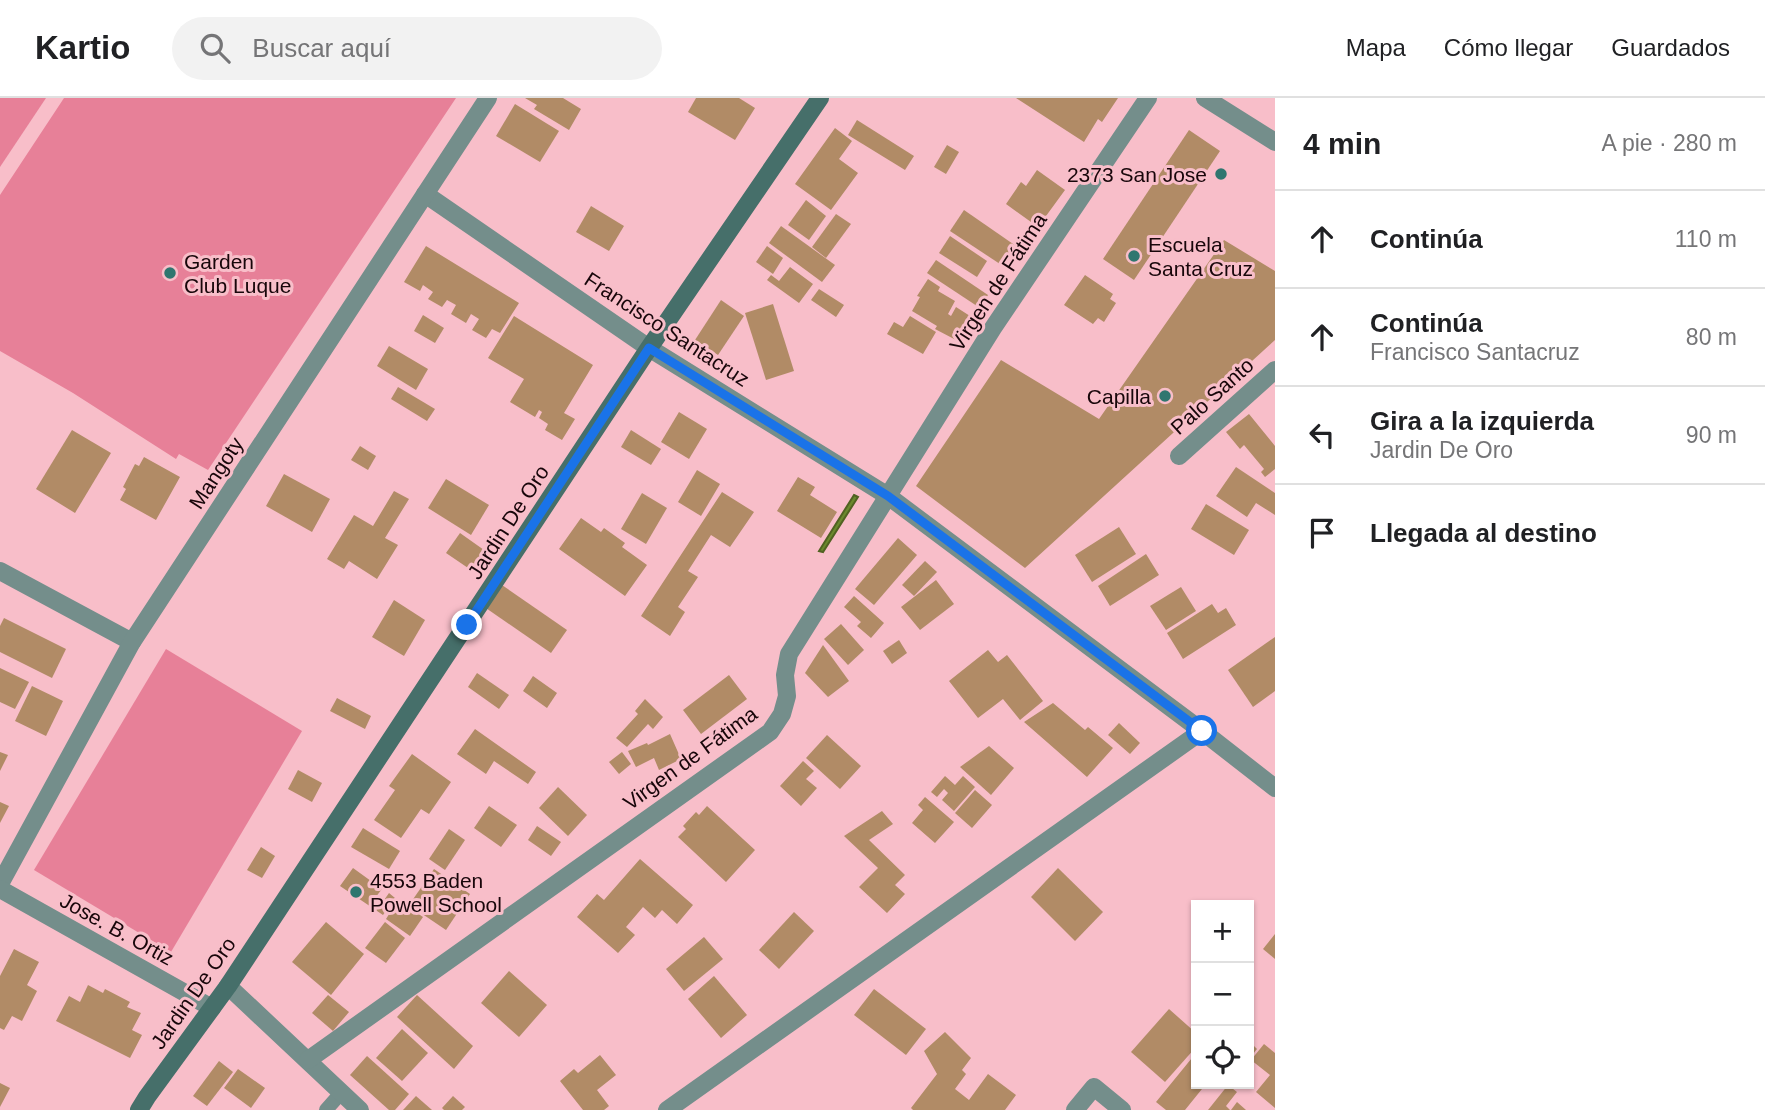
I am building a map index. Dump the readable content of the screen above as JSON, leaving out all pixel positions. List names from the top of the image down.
{
  "streets": {
    "street": [
      "Virgen de Fátima",
      "Francisco Santacruz",
      "Palo Santo",
      "Mangoty",
      "Jardin De Oro",
      "Jose. B. Ortiz"
    ]
  },
  "crossings": [
    ["Virgen de Fátima", "Francisco Santacruz"],
    ["Francisco Santacruz", "Mangoty"],
    ["Francisco Santacruz", "Jardin De Oro"],
    ["Mangoty", "Jose. B. Ortiz"],
    ["Jardin De Oro", "Jose. B. Ortiz"]
  ],
  "places": [
    "2373 San Jose",
    "Escuela Santa Cruz",
    "Garden Club Luque",
    "Capilla",
    "4553 Baden Powell School"
  ],
  "page": {
    "header": "Kartio",
    "search": "Buscar aquí",
    "nav": ["Mapa", "Cómo llegar", "Guardados"],
    "heading": ["4 min", "A pie · 280 m"],
    "list": [
      ["Continúa", "110 m"],
      ["Continúa", "Francisco Santacruz", "80 m"],
      ["Gira a la izquierda", "Jardin De Oro", "90 m"],
      "Llegada al destino"
    ],
    "map_buttons": ["+", "−"]
  }
}
